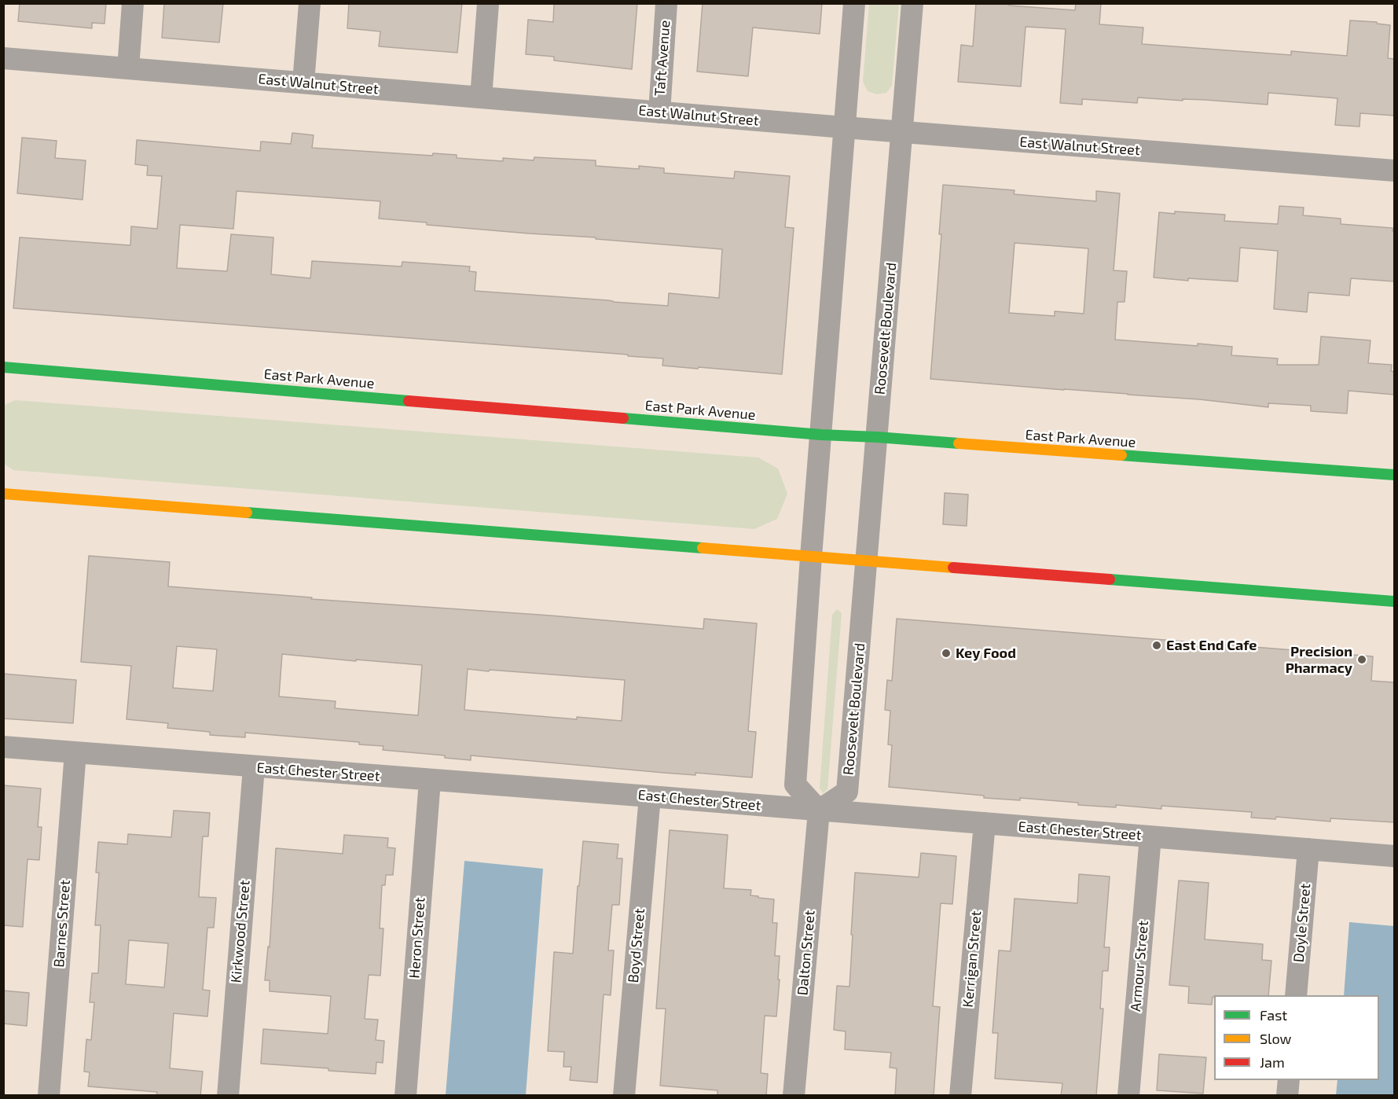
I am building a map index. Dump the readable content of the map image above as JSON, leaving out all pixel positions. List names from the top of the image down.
{
  "streets": {
    "highway": ["East Park Avenue"],
    "street": [
      "Taft Avenue",
      "East Walnut Street",
      "Roosevelt Boulevard",
      "East Chester Street",
      "Doyle Street",
      "Barnes Street",
      "Kirkwood Street",
      "Heron Street",
      "Boyd Street",
      "Dalton Street",
      "Kerrigan Street",
      "Armour Street"
    ]
  },
  "crossings": [
    ["Taft Avenue", "East Walnut Street"],
    ["East Walnut Street", "Roosevelt Boulevard"],
    ["Roosevelt Boulevard", "East Park Avenue"],
    ["Roosevelt Boulevard", "East Chester Street"],
    ["Roosevelt Boulevard", "Dalton Street"],
    ["East Chester Street", "Doyle Street"],
    ["East Chester Street", "Barnes Street"],
    ["East Chester Street", "Kirkwood Street"],
    ["East Chester Street", "Heron Street"],
    ["East Chester Street", "Boyd Street"],
    ["East Chester Street", "Dalton Street"],
    ["East Chester Street", "Kerrigan Street"],
    ["East Chester Street", "Armour Street"]
  ],
  "places": ["East End Cafe", "Key Food", "Precision Pharmacy"],
  "legend": ["Fast", "Slow", "Jam"]
}
